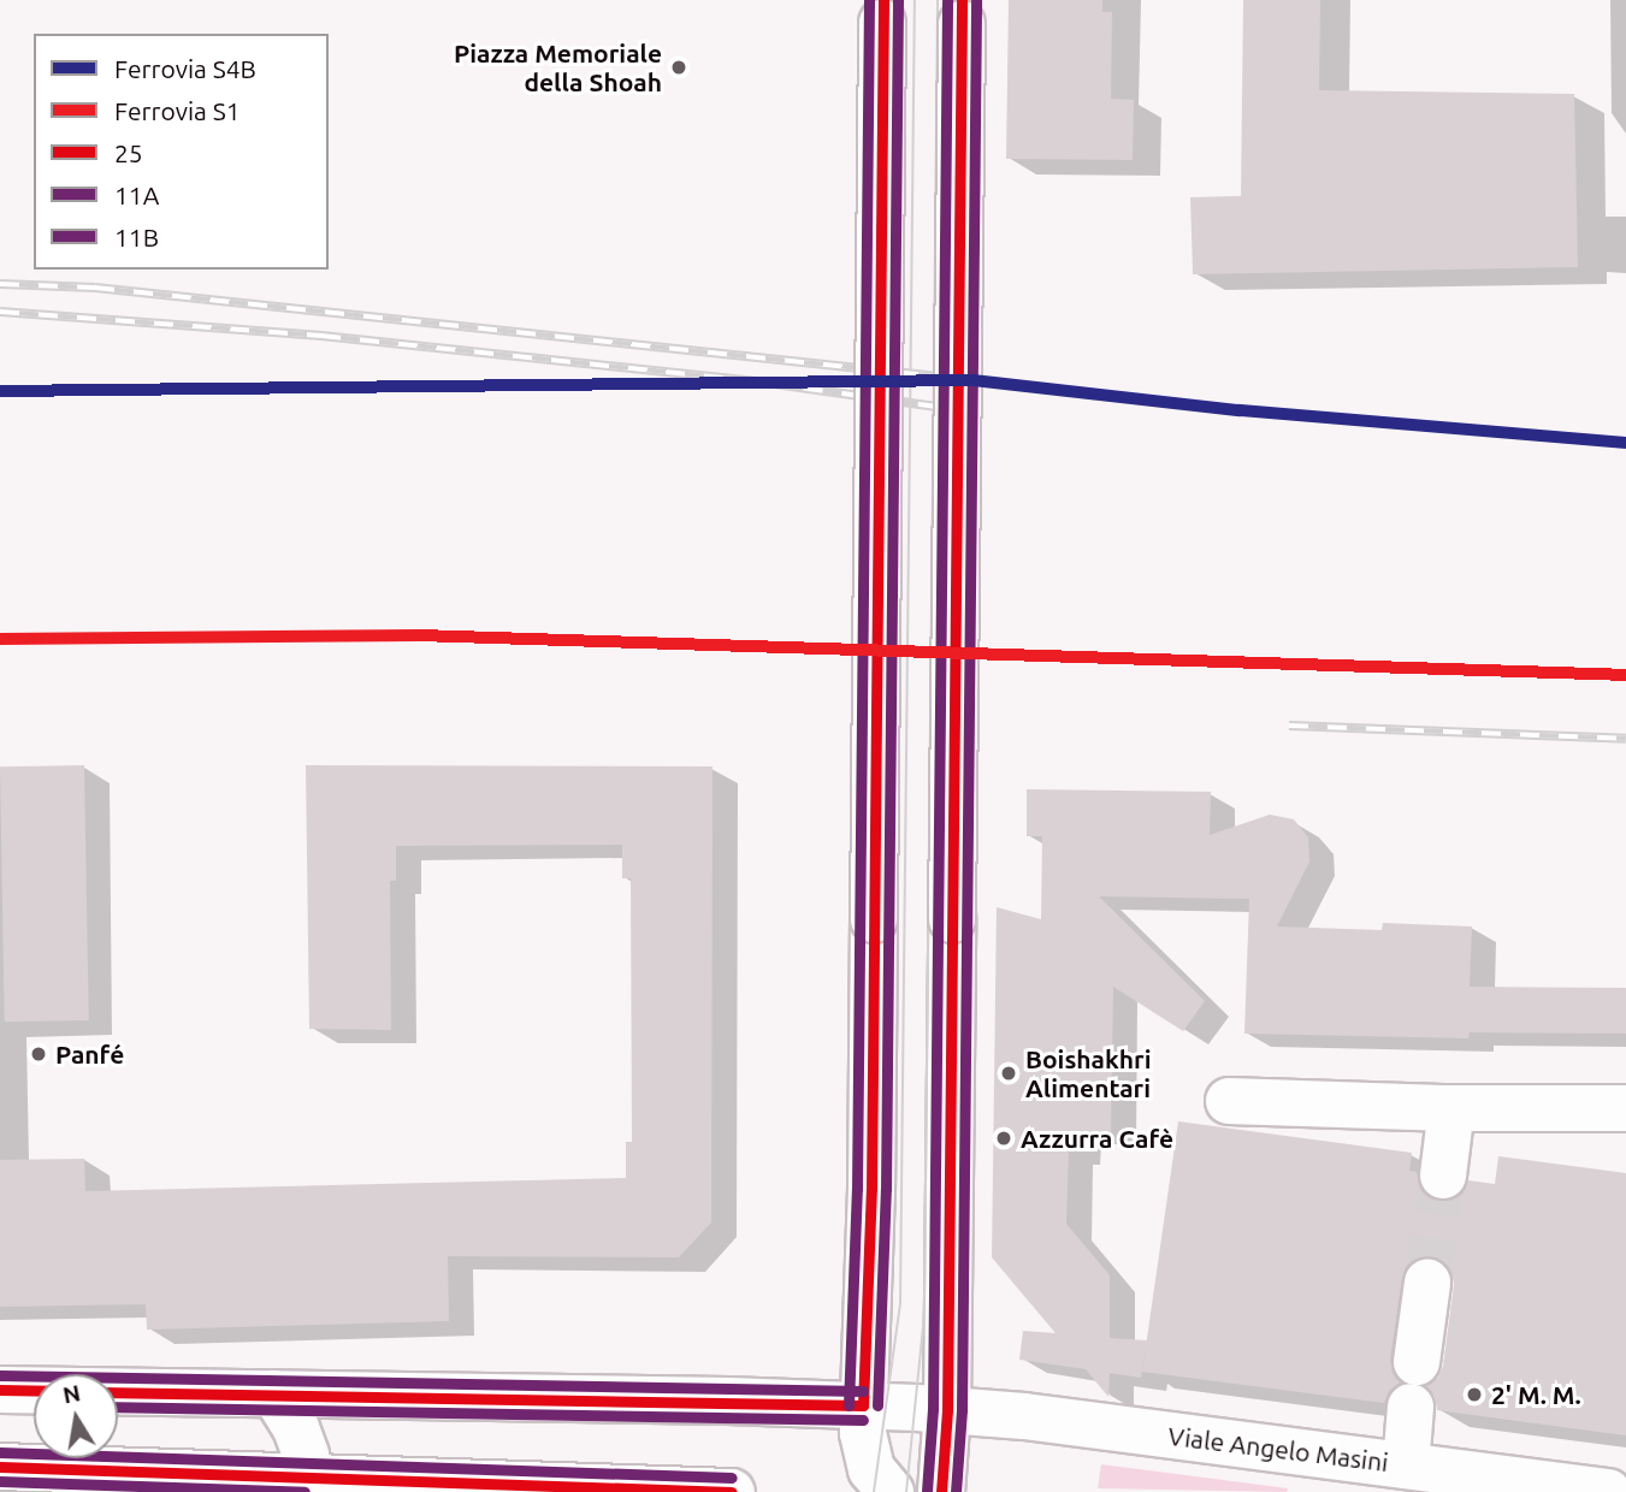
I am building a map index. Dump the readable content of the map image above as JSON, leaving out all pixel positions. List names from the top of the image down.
{
  "streets": {
    "main road": ["Viale Angelo Masini"]
  },
  "places": [
    "Piazza Memoriale della Shoah",
    "Panfé",
    "Boishakhri Alimentari",
    "Azzurra Cafè",
    "2' M. M."
  ],
  "lines": [
    "transit line 25",
    "transit line 11A",
    "transit line 11B",
    "rail line S4B",
    "rail line S1"
  ],
  "legend": [
    "Ferrovia S4B",
    "Ferrovia S1",
    "25",
    "11A",
    "11B"
  ],
  "north": "top"
}
